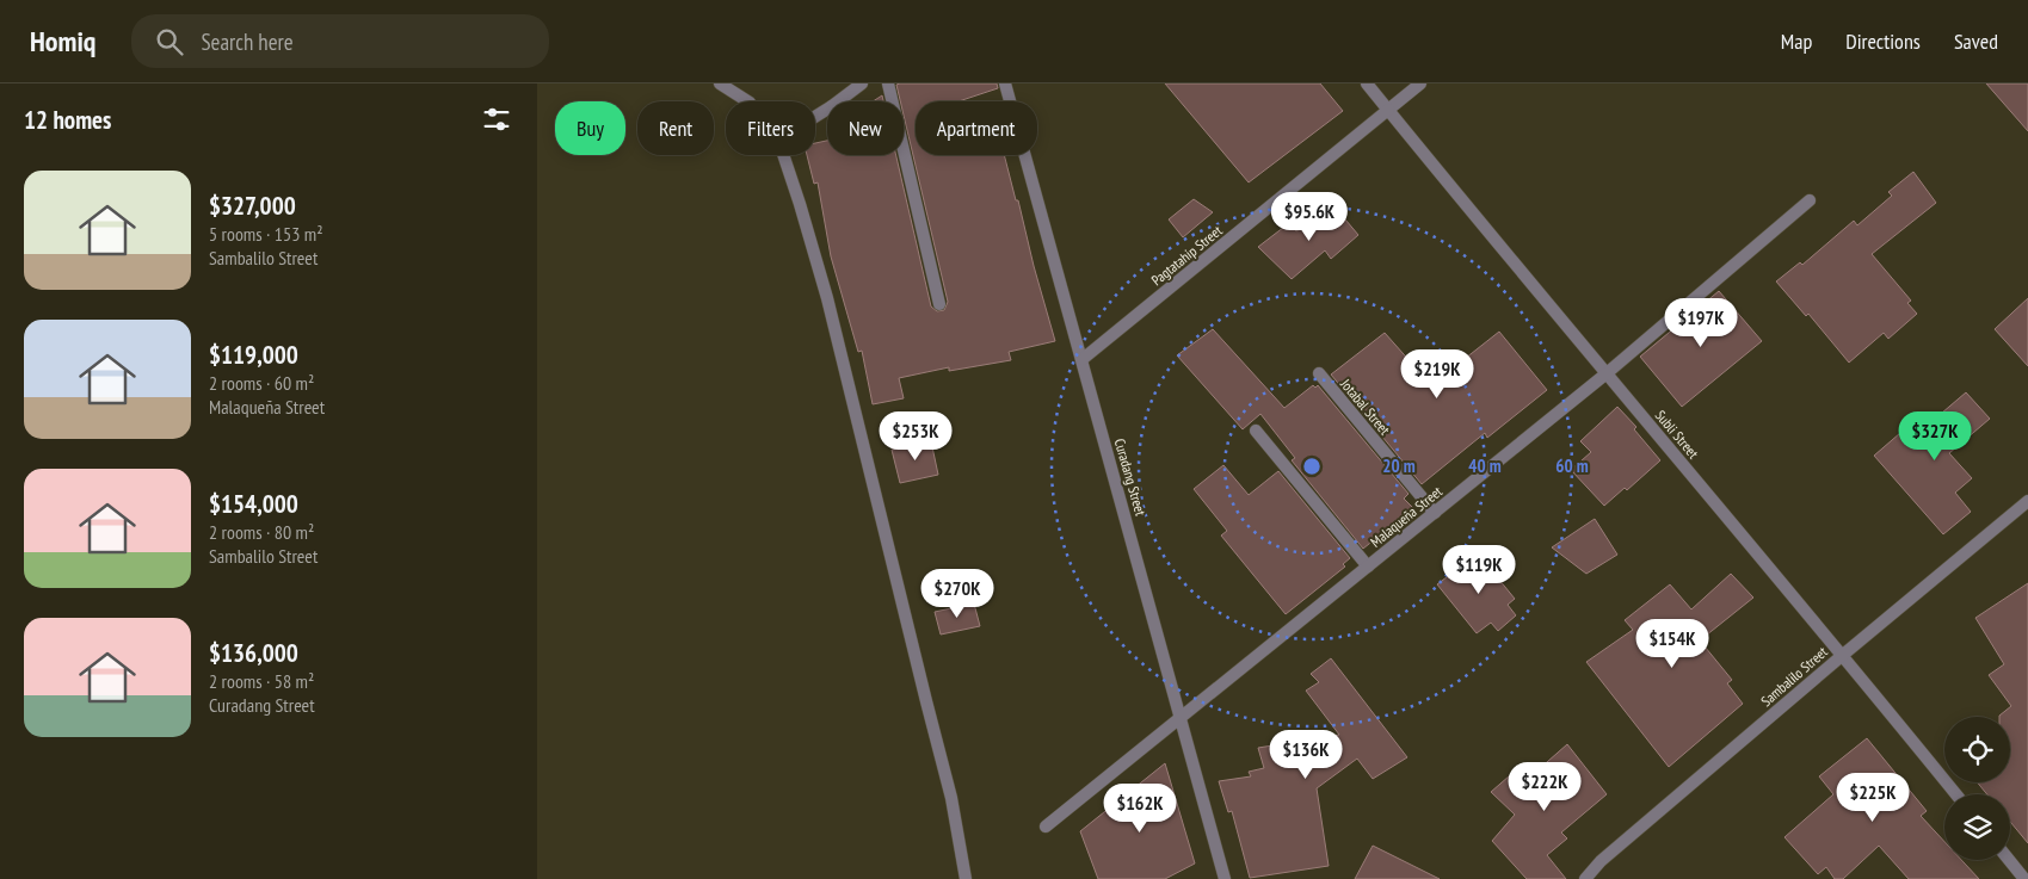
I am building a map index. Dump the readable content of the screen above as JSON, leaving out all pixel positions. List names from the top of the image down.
{
  "streets": {
    "street": [
      "Pagtatahip Street",
      "Jotabal Street",
      "Subli Street",
      "Curadang Street",
      "Malaqueña Street",
      "Sambalilo Street"
    ]
  },
  "crossings": [
    ["Pagtatahip Street", "Subli Street"],
    ["Pagtatahip Street", "Curadang Street"],
    ["Jotabal Street", "Malaqueña Street"],
    ["Subli Street", "Malaqueña Street"],
    ["Subli Street", "Sambalilo Street"],
    ["Curadang Street", "Malaqueña Street"]
  ],
  "page": {
    "header": "Homiq",
    "search": "Search here",
    "nav": ["Map", "Directions", "Saved"],
    "heading": "12 homes",
    "chip": [
      "Buy",
      "Rent",
      "Filters",
      "New",
      "Apartment"
    ],
    "list": [
      {
        "name": "$327,000",
        "note": "5 rooms · 153 m² · Sambalilo Street"
      },
      {
        "name": "$119,000",
        "note": "2 rooms · 60 m² · Malaqueña Street"
      },
      {
        "name": "$154,000",
        "note": "2 rooms · 80 m² · Sambalilo Street"
      },
      {
        "name": "$136,000",
        "note": "2 rooms · 58 m² · Curadang Street"
      }
    ],
    "price": [
      "$95.6K",
      "$197K",
      "$219K",
      "$253K",
      "$327K",
      "$119K",
      "$270K",
      "$154K",
      "$136K",
      "$222K",
      "$225K",
      "$162K"
    ]
  },
  "rings": ["20 m", "40 m", "60 m"]
}
